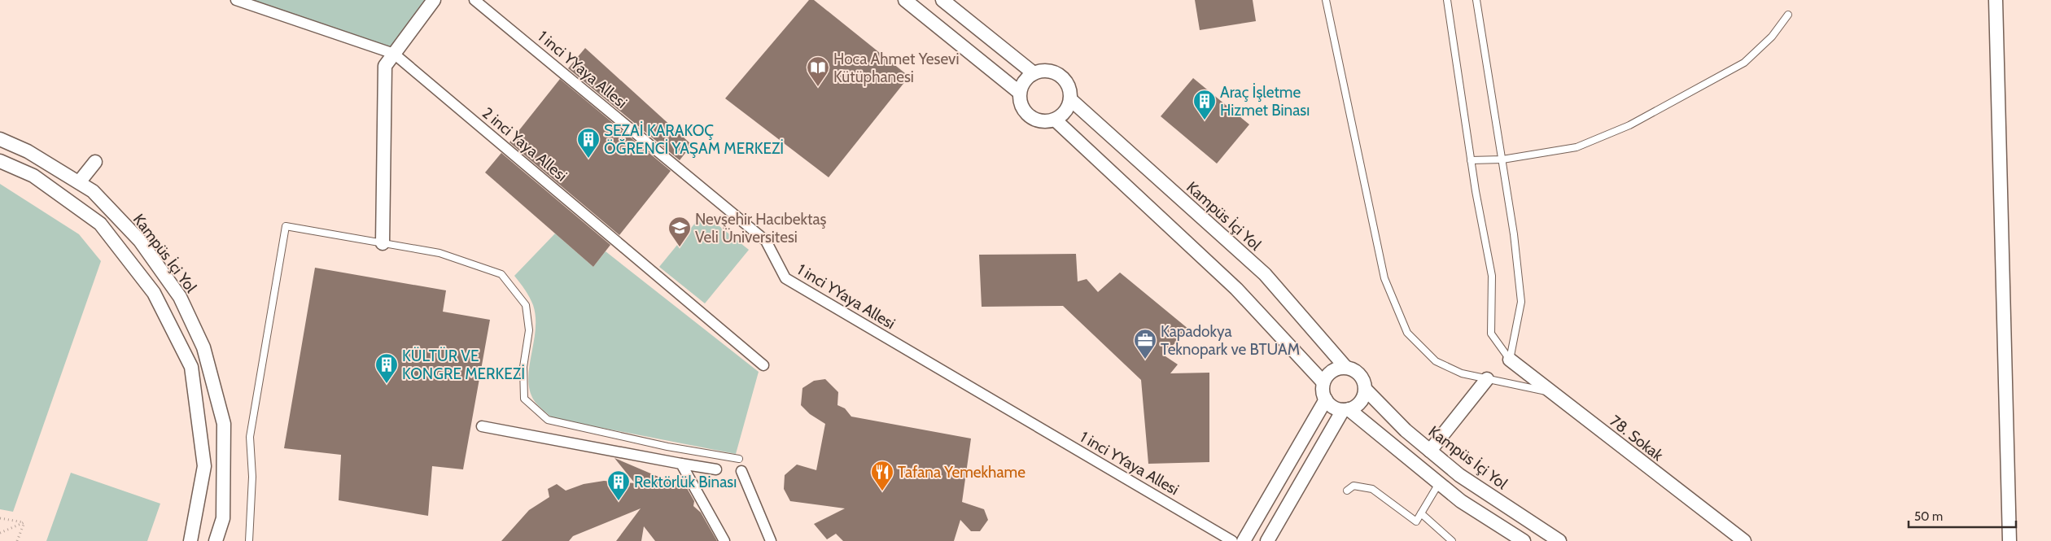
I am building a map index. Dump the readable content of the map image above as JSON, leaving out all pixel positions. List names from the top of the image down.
{
  "streets": {
    "street": [
      "1 inci YYaya Allesi",
      "2 inci Yaya Allesi",
      "Kampüs İçi Yol",
      "78. Sokak"
    ]
  },
  "places": {
    "library": ["Hoca Ahmet Yesevi Kütüphanesi"],
    "building": [
      "Araç İşletme Hizmet Binası",
      "SEZAİ KARAKOÇ ÖĞRENCİ YAŞAM MERKEZİ",
      "KÜLTÜR VE KONGRE MERKEZİ",
      "Rektörlük Binası"
    ],
    "school or university": ["Nevşehir Hacıbektaş Veli Üniversitesi"],
    "office": ["Kapadokya Teknopark ve BTUAM"],
    "restaurant": ["Tafana Yemekhame"]
  },
  "scale_bar": "50 m"
}
